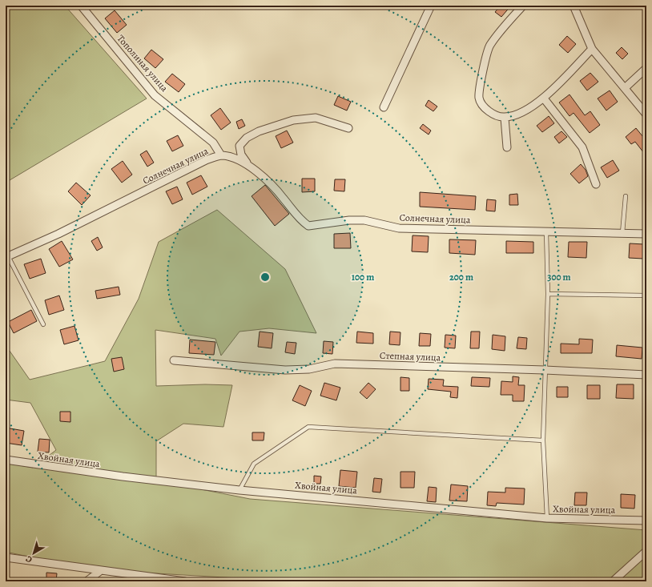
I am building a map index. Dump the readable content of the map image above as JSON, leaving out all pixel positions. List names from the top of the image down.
{
  "streets": {
    "street": [
      "Тополиная улица",
      "Солнечная улица",
      "Степная улица",
      "Хвойная улица"
    ]
  },
  "crossings": [
    ["Тополиная улица", "Солнечная улица"]
  ],
  "north": "bottom left",
  "rings": ["100 m", "200 m", "300 m"]
}
